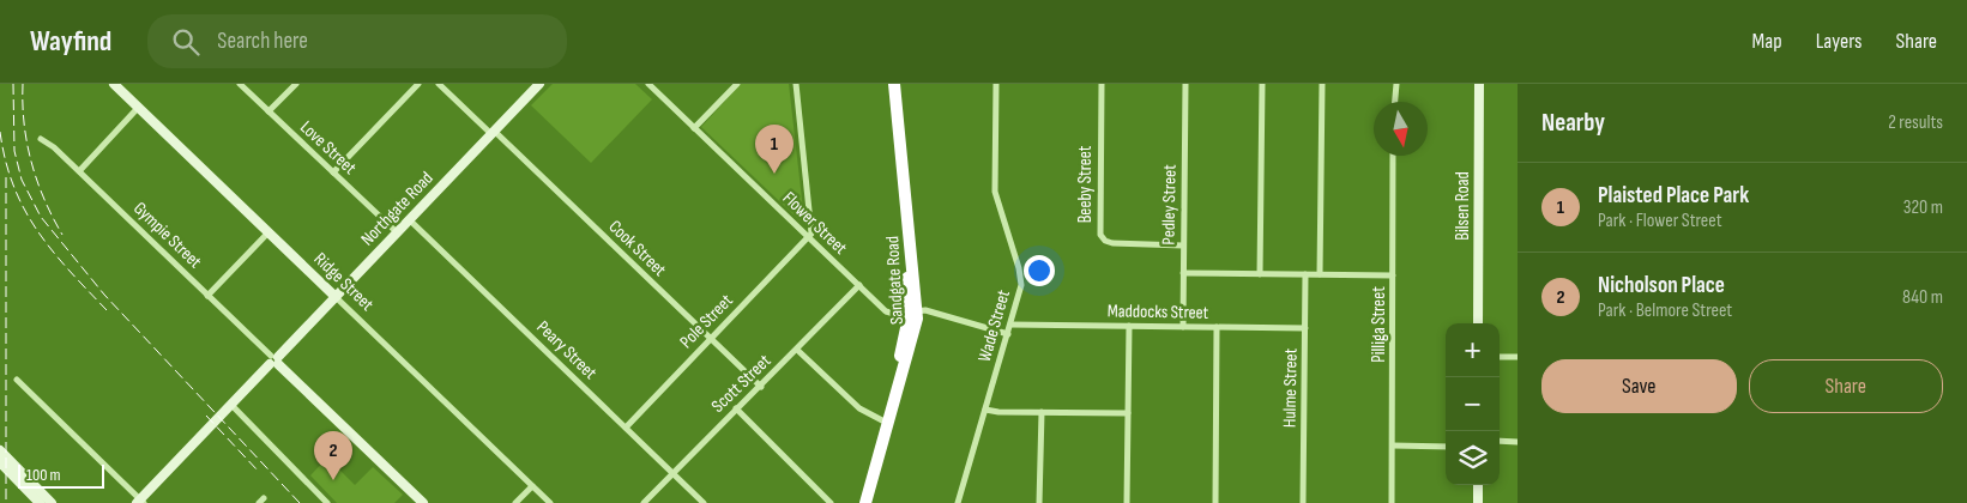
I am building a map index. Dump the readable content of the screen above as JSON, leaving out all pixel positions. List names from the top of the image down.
{
  "streets": {
    "highway": ["Sandgate Road"],
    "street": [
      "Love Street",
      "Beeby Street",
      "Pedley Street",
      "Bilsen Road",
      "Northgate Road",
      "Flower Street",
      "Gympie Street",
      "Cook Street",
      "Ridge Street",
      "Maddocks Street",
      "Pole Street",
      "Pilliga Street",
      "Wade Street",
      "Peary Street",
      "Scott Street",
      "Hulme Street"
    ]
  },
  "crossings": [
    ["Love Street", "Northgate Road"],
    ["Beeby Street", "Pedley Street"],
    ["Pedley Street", "Maddocks Street"],
    ["Northgate Road", "Gympie Street"],
    ["Northgate Road", "Cook Street"],
    ["Northgate Road", "Ridge Street"],
    ["Northgate Road", "Peary Street"],
    ["Flower Street", "Sandgate Road"],
    ["Flower Street", "Pole Street"],
    ["Flower Street", "Scott Street"],
    ["Cook Street", "Pole Street"],
    ["Cook Street", "Scott Street"],
    ["Maddocks Street", "Wade Street"],
    ["Maddocks Street", "Hulme Street"],
    ["Pole Street", "Peary Street"],
    ["Peary Street", "Scott Street"]
  ],
  "scale_bar": "100 m",
  "north": "bottom",
  "page": {
    "header": "Wayfind",
    "search": "Search here",
    "nav": ["Map", "Layers", "Share"],
    "heading": ["Nearby", "2 results"],
    "pins": ["1", "2"],
    "list": [
      {
        "mark": "1",
        "name": "Plaisted Place Park",
        "note": "Park · Flower Street",
        "value": "320 m"
      },
      {
        "mark": "2",
        "name": "Nicholson Place",
        "note": "Park · Belmore Street",
        "value": "840 m"
      }
    ],
    "map_buttons": ["+", "−"],
    "buttons": ["Save", "Share"],
    "scale": "100 m"
  }
}
